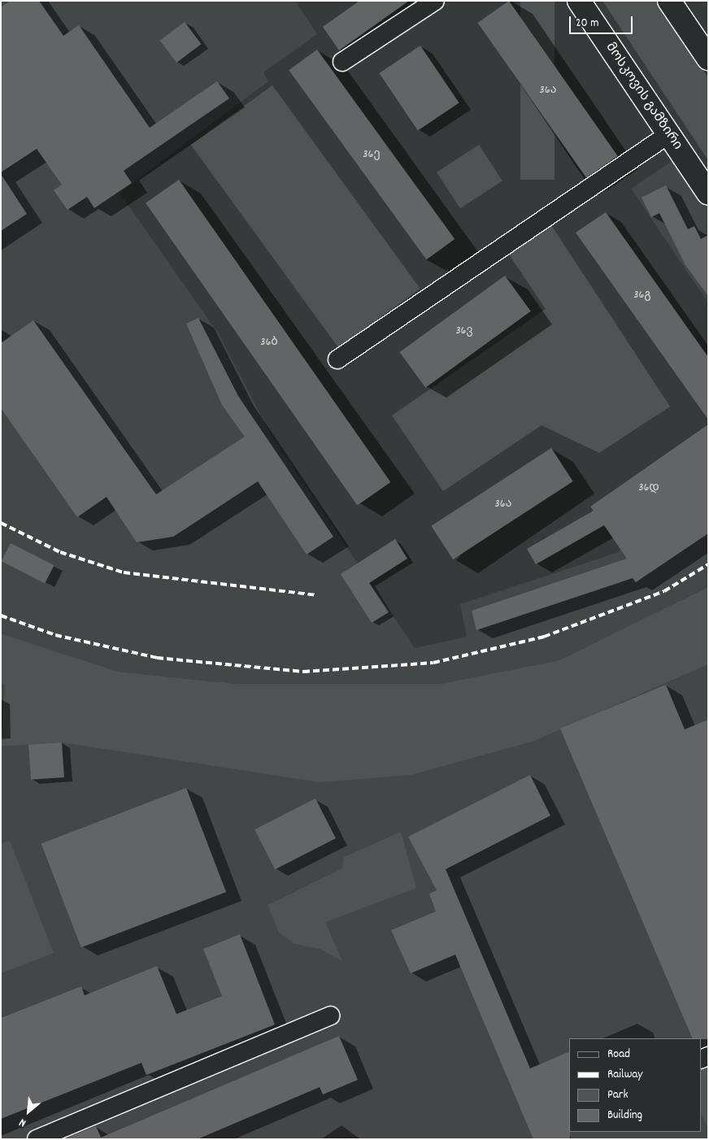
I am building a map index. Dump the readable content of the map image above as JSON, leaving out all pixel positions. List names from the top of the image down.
{
  "streets": {
    "main road": ["მოსკოვის გამზირი"]
  },
  "house_numbers": [
    "36ა",
    "36ე",
    "36გ",
    "36ვ",
    "36ბ",
    "36დ",
    "36ა"
  ],
  "legend": [
    "Road",
    "Railway",
    "Park",
    "Building"
  ],
  "scale_bar": "20 m",
  "north": "bottom left"
}
